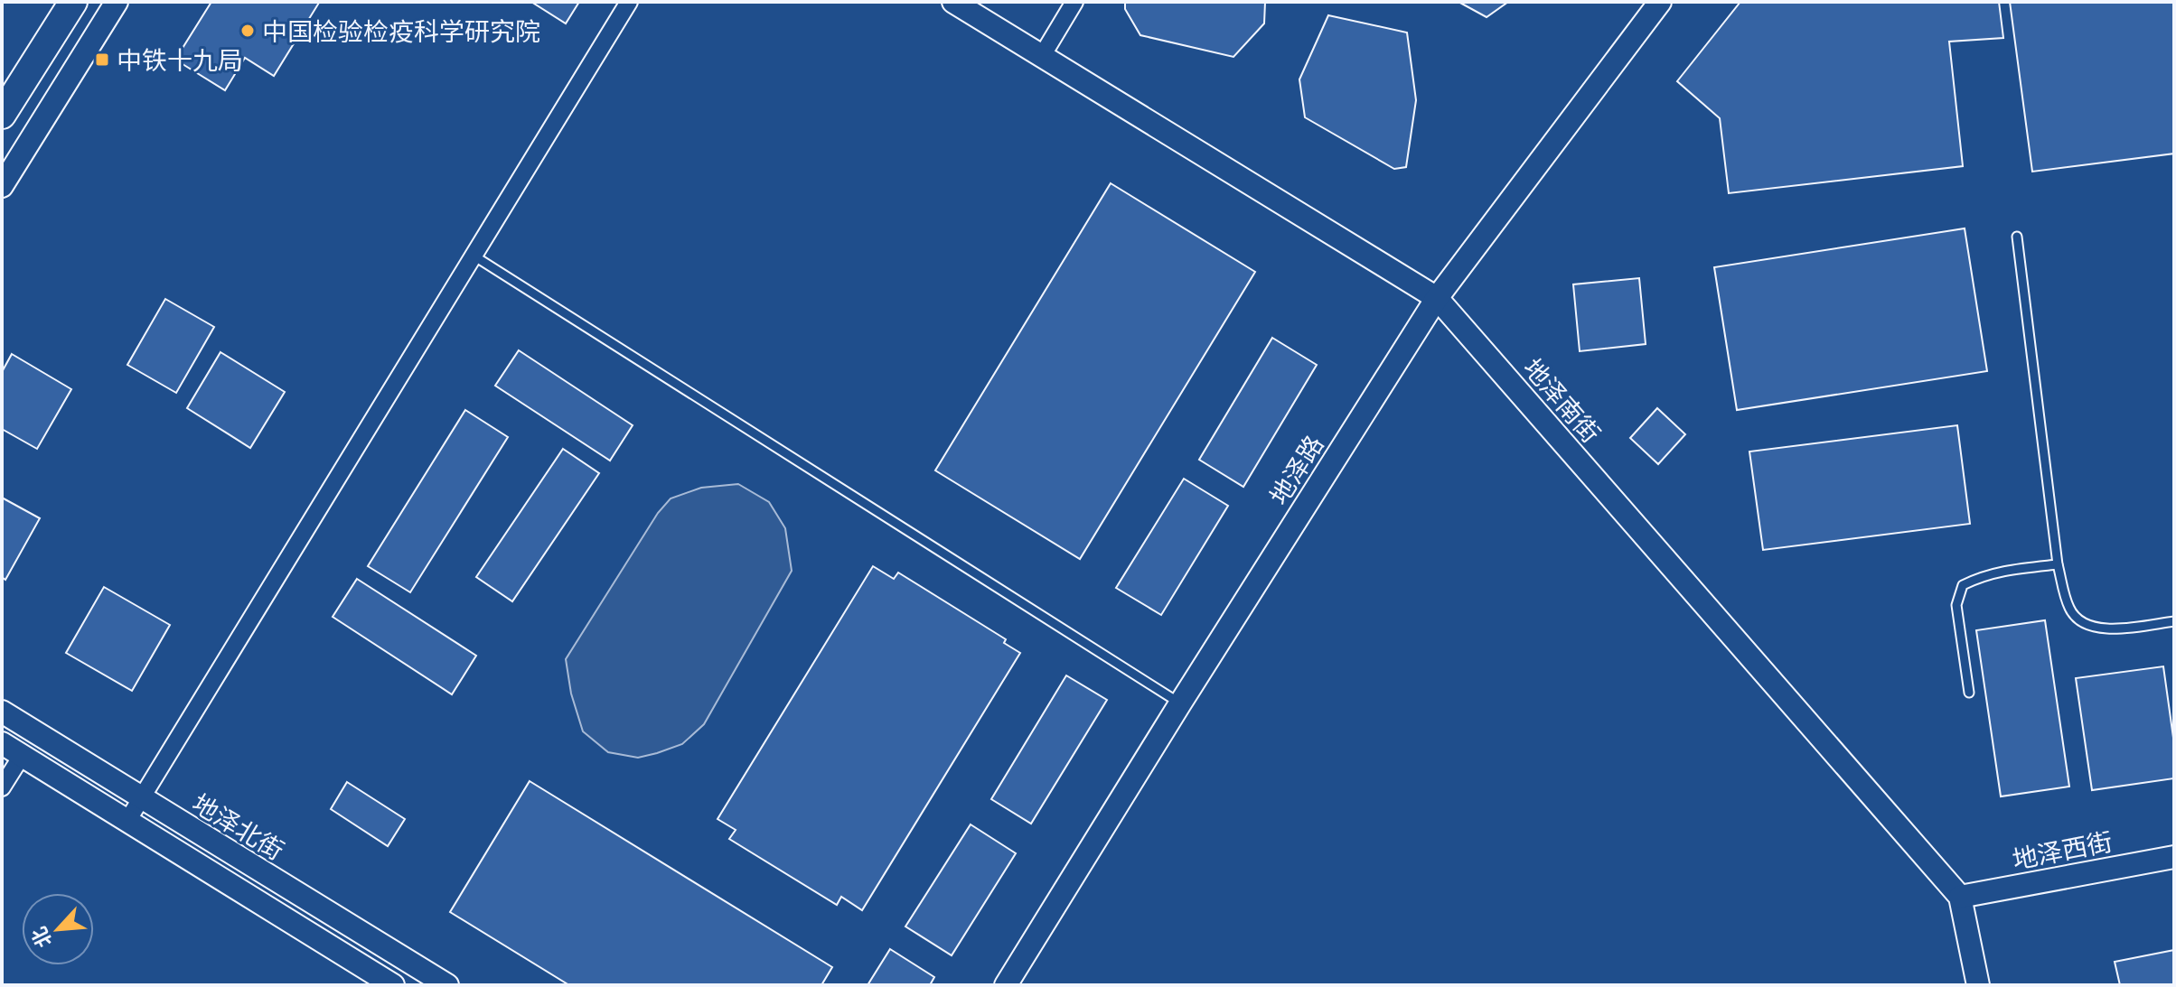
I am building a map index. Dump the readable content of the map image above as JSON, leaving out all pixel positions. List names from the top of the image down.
{
  "streets": {
    "street": [
      "地泽南街",
      "地泽路",
      "地泽北街",
      "地泽西街"
    ]
  },
  "crossings": [
    ["地泽南街", "地泽路"],
    ["地泽南街", "地泽西街"]
  ],
  "places": {
    "other": ["中国检验检疫科学研究院"],
    "transit": ["中铁十九局"]
  },
  "north": "bottom left"
}
